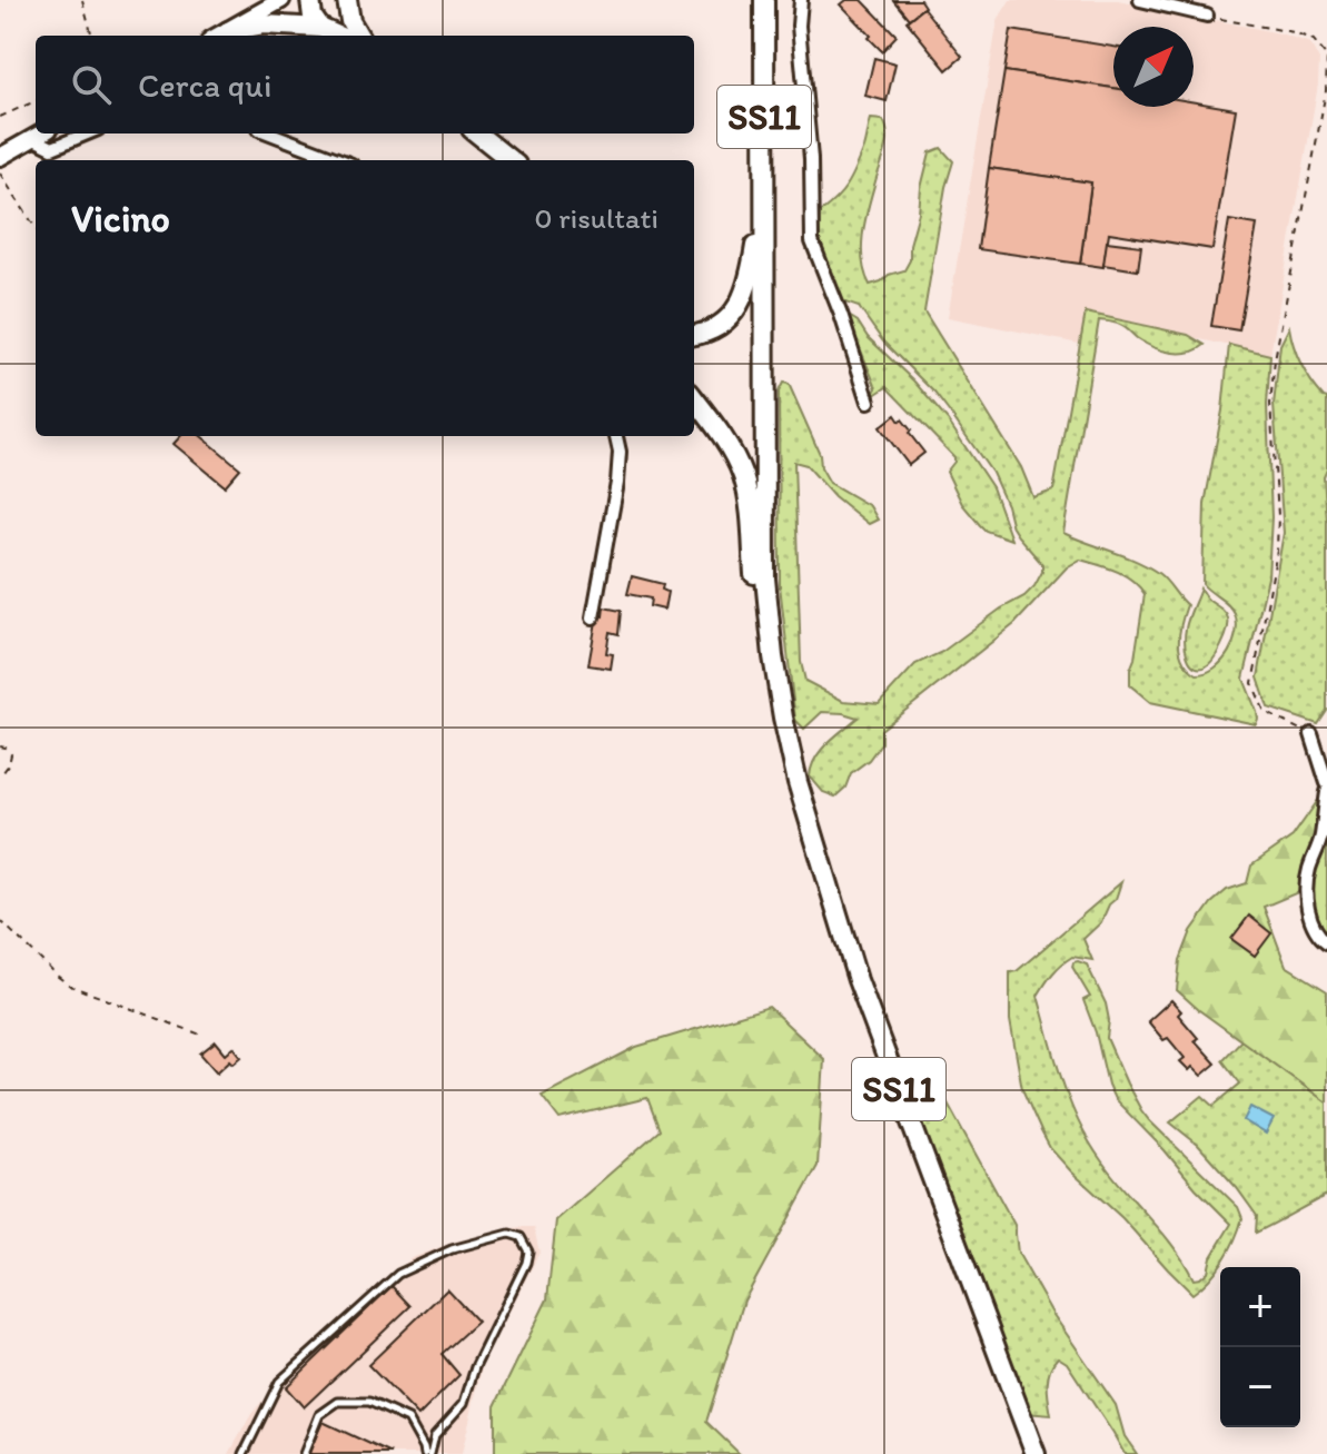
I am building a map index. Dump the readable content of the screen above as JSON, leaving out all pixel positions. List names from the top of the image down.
{
  "streets": {
    "highway": ["SS11"]
  },
  "north": "top right",
  "page": {
    "search": "Cerca qui",
    "heading": ["Vicino", "0 risultati"],
    "map_buttons": ["+", "−"]
  }
}
